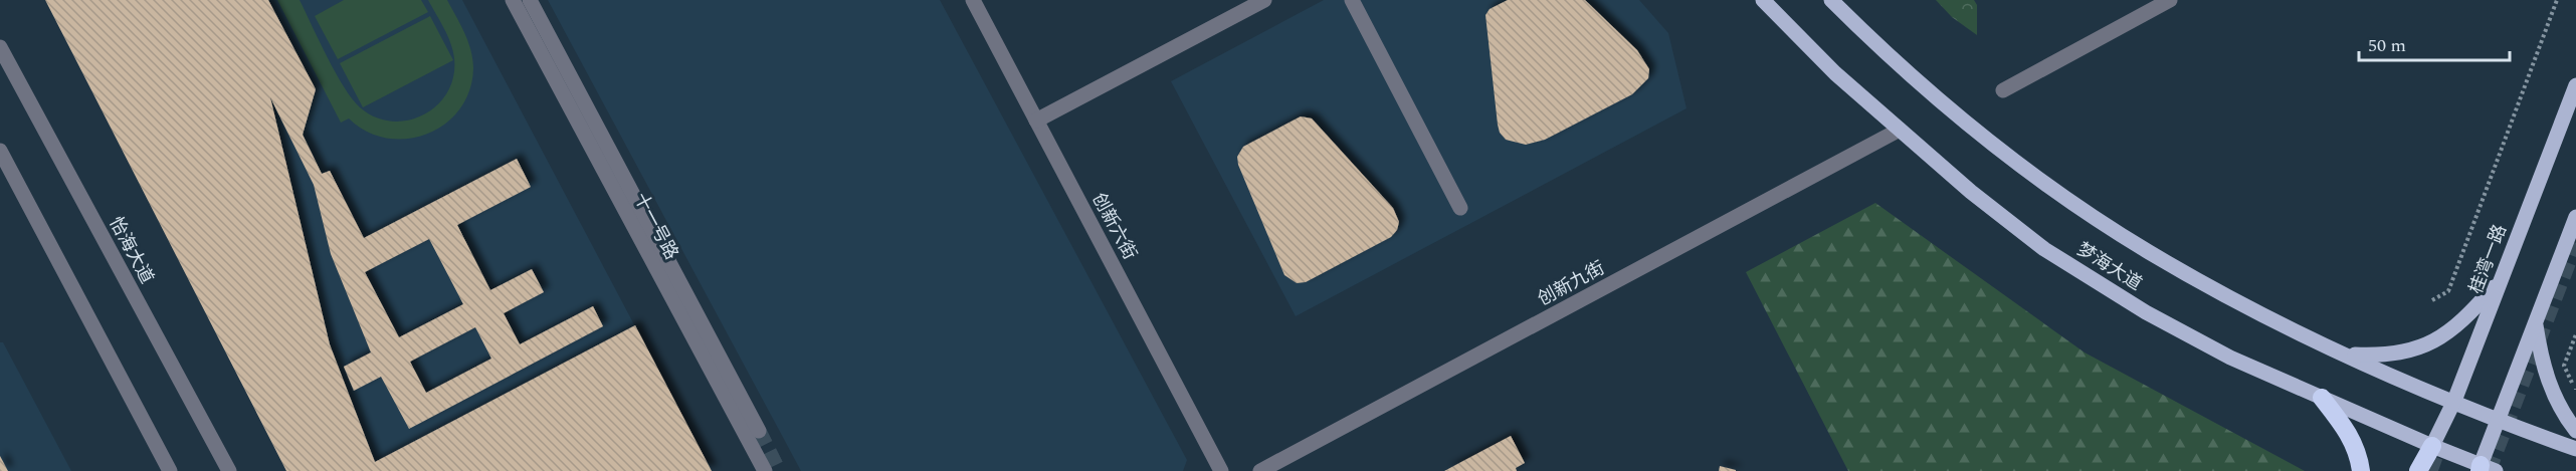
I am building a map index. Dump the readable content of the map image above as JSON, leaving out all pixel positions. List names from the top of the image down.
{
  "streets": {
    "main road": ["桂湾一路", "梦海大道"],
    "street": [
      "十一号路",
      "创新六街",
      "怡海大道",
      "创新九街"
    ]
  },
  "crossings": [
    ["桂湾一路", "梦海大道"],
    ["梦海大道", "创新九街"]
  ],
  "scale_bar": "50 m"
}
